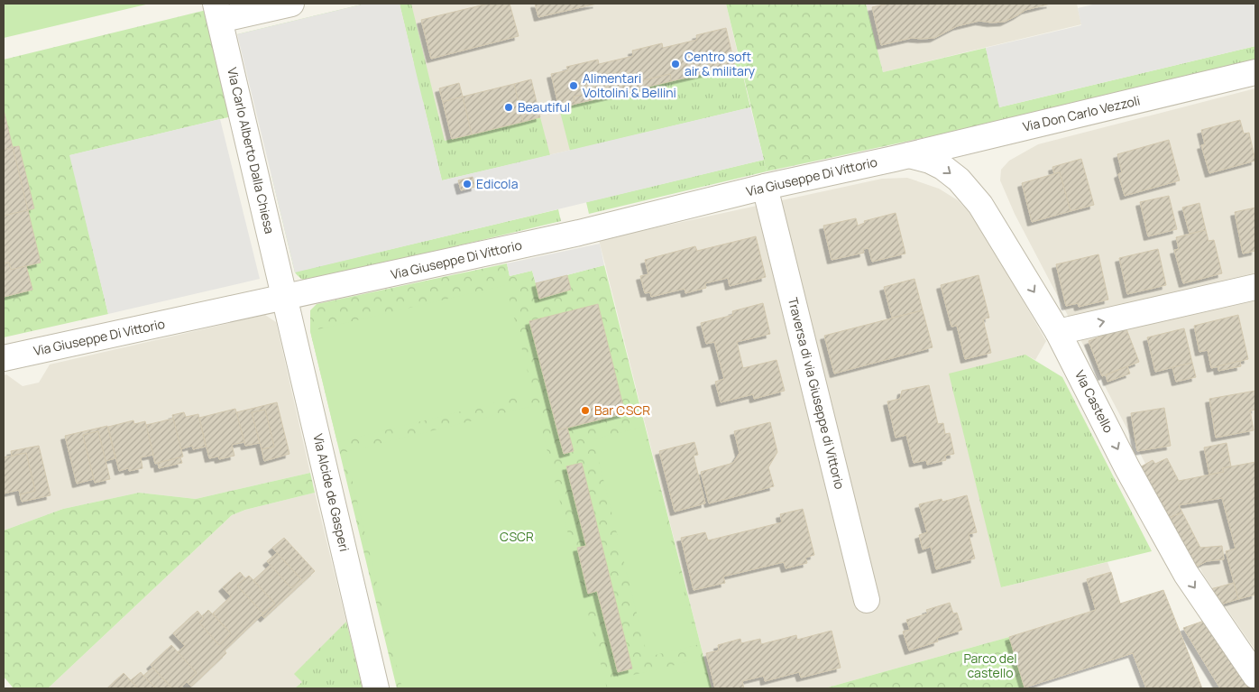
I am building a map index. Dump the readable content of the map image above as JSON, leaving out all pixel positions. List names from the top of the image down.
{
  "streets": {
    "street": [
      "Via Don Carlo Vezzoli",
      "Via Carlo Alberto Dalla Chiesa",
      "Via Giuseppe Di Vittorio",
      "Traversa di via Giuseppe di Vittorio",
      "Via Castello",
      "Via Alcide de Gasperi"
    ]
  },
  "crossings": [
    ["Via Don Carlo Vezzoli", "Via Giuseppe Di Vittorio"],
    ["Via Don Carlo Vezzoli", "Via Castello"],
    ["Via Carlo Alberto Dalla Chiesa", "Via Giuseppe Di Vittorio"],
    ["Via Carlo Alberto Dalla Chiesa", "Via Alcide de Gasperi"],
    ["Via Giuseppe Di Vittorio", "Traversa di via Giuseppe di Vittorio"],
    ["Via Giuseppe Di Vittorio", "Via Castello"],
    ["Via Giuseppe Di Vittorio", "Via Alcide de Gasperi"]
  ],
  "one_way": ["Via Castello"],
  "parks": ["CSCR", "Parco del castello"],
  "places": [
    "Centro soft air & military",
    "Alimentari Voltolini & Bellini",
    "Beautiful",
    "Edicola",
    "Bar CSCR"
  ]
}
